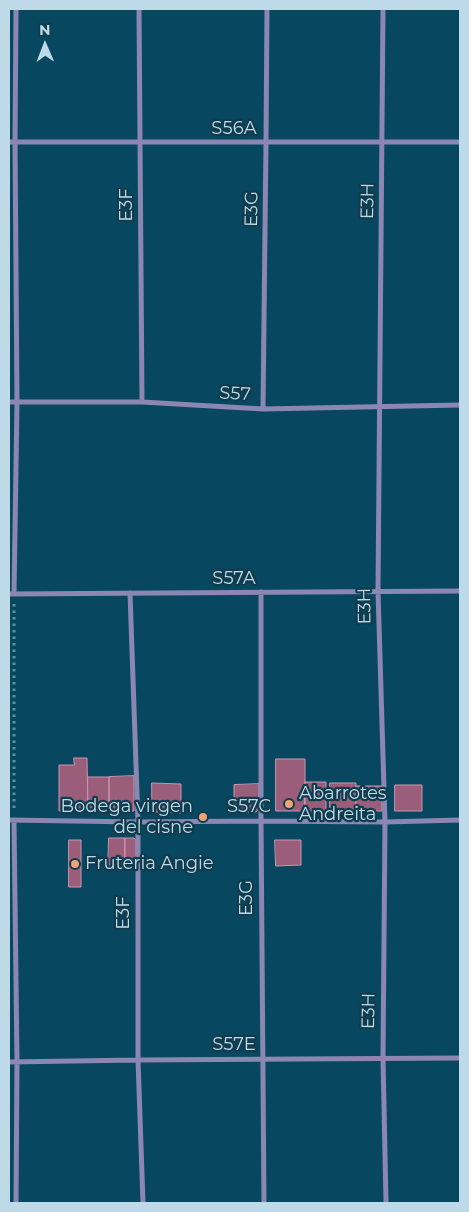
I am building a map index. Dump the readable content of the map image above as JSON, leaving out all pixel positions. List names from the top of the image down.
{
  "streets": {
    "street": [
      "S56A",
      "E3H",
      "E3F",
      "E3G",
      "S57",
      "S57A",
      "S57C",
      "S57E"
    ]
  },
  "crossings": [
    ["S56A", "E3H"],
    ["S56A", "E3F"],
    ["S56A", "E3G"],
    ["E3H", "S57"],
    ["E3H", "S57A"],
    ["E3H", "S57C"],
    ["E3H", "S57E"],
    ["E3F", "S57"],
    ["E3F", "S57A"],
    ["E3F", "S57C"],
    ["E3F", "S57E"],
    ["E3G", "S57"],
    ["E3G", "S57A"],
    ["E3G", "S57C"],
    ["E3G", "S57E"]
  ],
  "places": ["Abarrotes Andreita", "Bodega virgen del cisne", "Fruteria Angie"],
  "north": "top"
}
